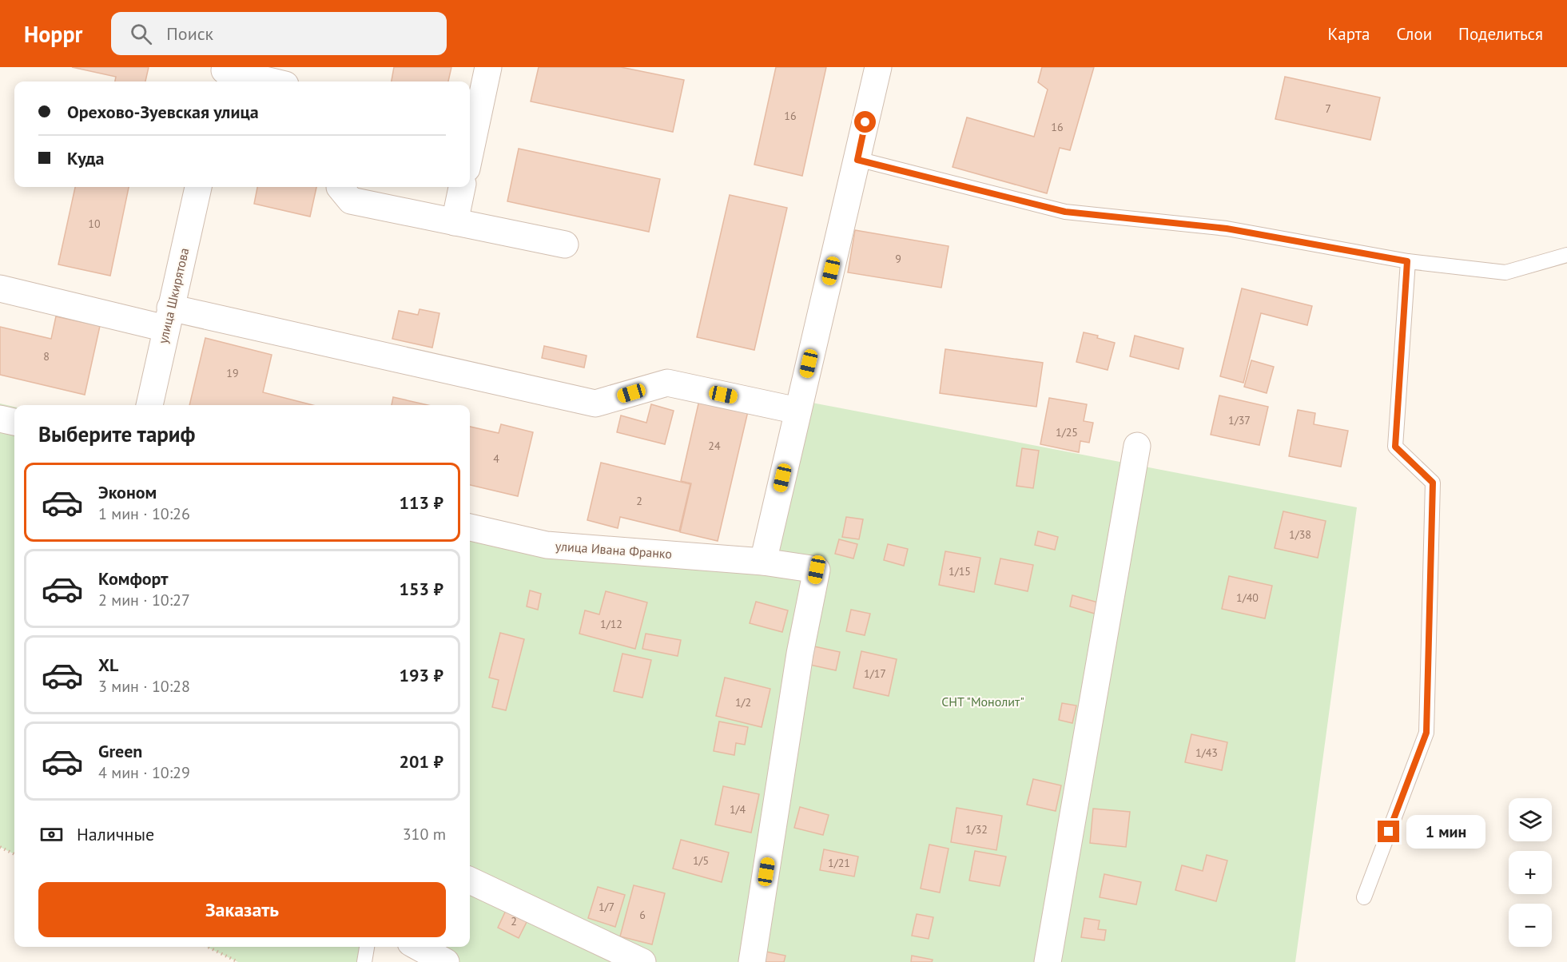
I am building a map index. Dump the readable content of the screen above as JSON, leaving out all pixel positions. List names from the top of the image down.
{
  "streets": {
    "street": ["улица Шкирятова", "улица Ивана Франко"]
  },
  "parks": ["СНТ \"Монолит\""],
  "house_numbers": [
    "7",
    "16",
    "16",
    "10",
    "9",
    "8",
    "19",
    "1/37",
    "1/25",
    "24",
    "4",
    "2",
    "1/38",
    "1/15",
    "1/40",
    "1/12",
    "1/17",
    "1/2",
    "1/43",
    "1/4",
    "1/32",
    "1/5",
    "1/21",
    "1/7",
    "6",
    "2"
  ],
  "page": {
    "header": "Hoppr",
    "search": "Поиск",
    "nav": ["Карта", "Слои", "Поделиться"],
    "banner": ["Орехово-Зуевская улица", "Куда"],
    "heading": "Выберите тариф",
    "list": [
      {
        "name": "Эконом",
        "note": "1 мин · 10:26",
        "value": "113 ₽"
      },
      {
        "name": "Комфорт",
        "note": "2 мин · 10:27",
        "value": "153 ₽"
      },
      {
        "name": "XL",
        "note": "3 мин · 10:28",
        "value": "193 ₽"
      },
      {
        "name": "Green",
        "note": "4 мин · 10:29",
        "value": "201 ₽"
      }
    ],
    "map_buttons": ["+", "−"],
    "pay": ["Наличные", "310 m"],
    "bubble": "1 мин",
    "buttons": "Заказать"
  }
}
